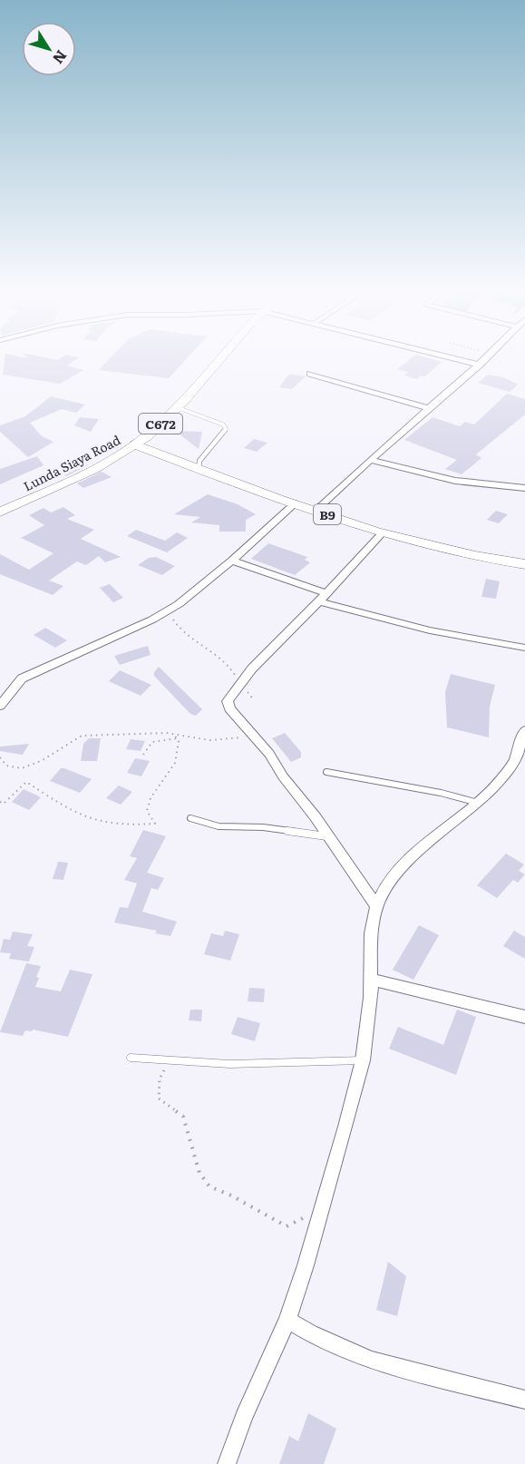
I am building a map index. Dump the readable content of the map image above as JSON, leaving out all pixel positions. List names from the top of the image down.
{
  "streets": {
    "main road": ["C672", "Lunda Siaya Road", "B9"]
  },
  "crossings": [
    ["Lunda Siaya Road", "B9"]
  ],
  "north": "bottom right"
}
